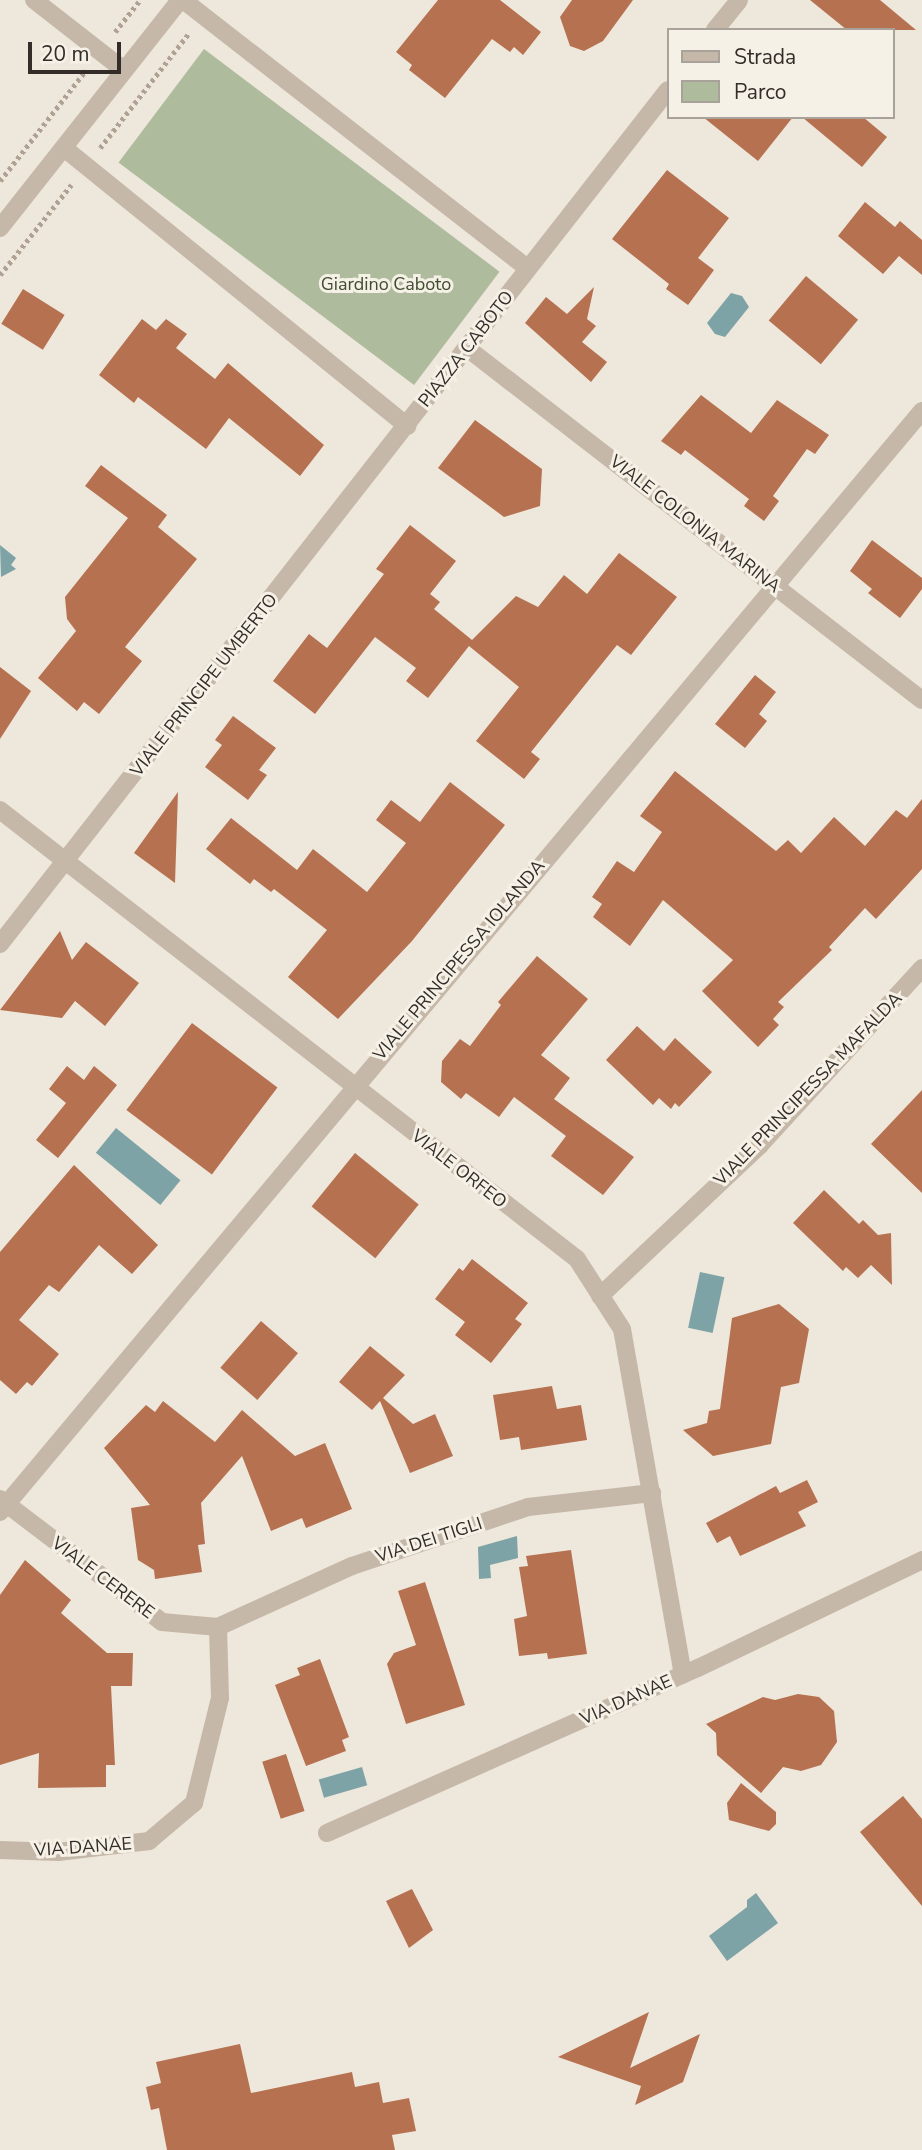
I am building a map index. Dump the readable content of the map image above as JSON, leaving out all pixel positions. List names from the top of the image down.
{
  "streets": {
    "street": [
      "PIAZZA CABOTO",
      "VIALE COLONIA MARINA",
      "VIALE PRINCIPE UMBERTO",
      "VIALE PRINCIPESSA IOLANDA",
      "VIALE PRINCIPESSA MAFALDA",
      "VIALE ORFEO",
      "VIA DEI TIGLI",
      "VIALE CERERE",
      "VIA DANAE"
    ]
  },
  "crossings": [
    ["PIAZZA CABOTO", "VIALE COLONIA MARINA"],
    ["PIAZZA CABOTO", "VIALE PRINCIPE UMBERTO"],
    ["VIALE COLONIA MARINA", "VIALE PRINCIPESSA IOLANDA"],
    ["VIALE PRINCIPE UMBERTO", "VIALE ORFEO"],
    ["VIALE PRINCIPESSA IOLANDA", "VIALE ORFEO"],
    ["VIALE PRINCIPESSA IOLANDA", "VIALE CERERE"],
    ["VIALE PRINCIPESSA MAFALDA", "VIALE ORFEO"],
    ["VIALE ORFEO", "VIA DEI TIGLI"],
    ["VIALE ORFEO", "VIA DANAE"],
    ["VIA DEI TIGLI", "VIALE CERERE"],
    ["VIA DEI TIGLI", "VIA DANAE"],
    ["VIALE CERERE", "VIA DANAE"]
  ],
  "parks": ["Giardino Caboto"],
  "legend": ["Strada", "Parco"],
  "scale_bar": "20 m"
}
